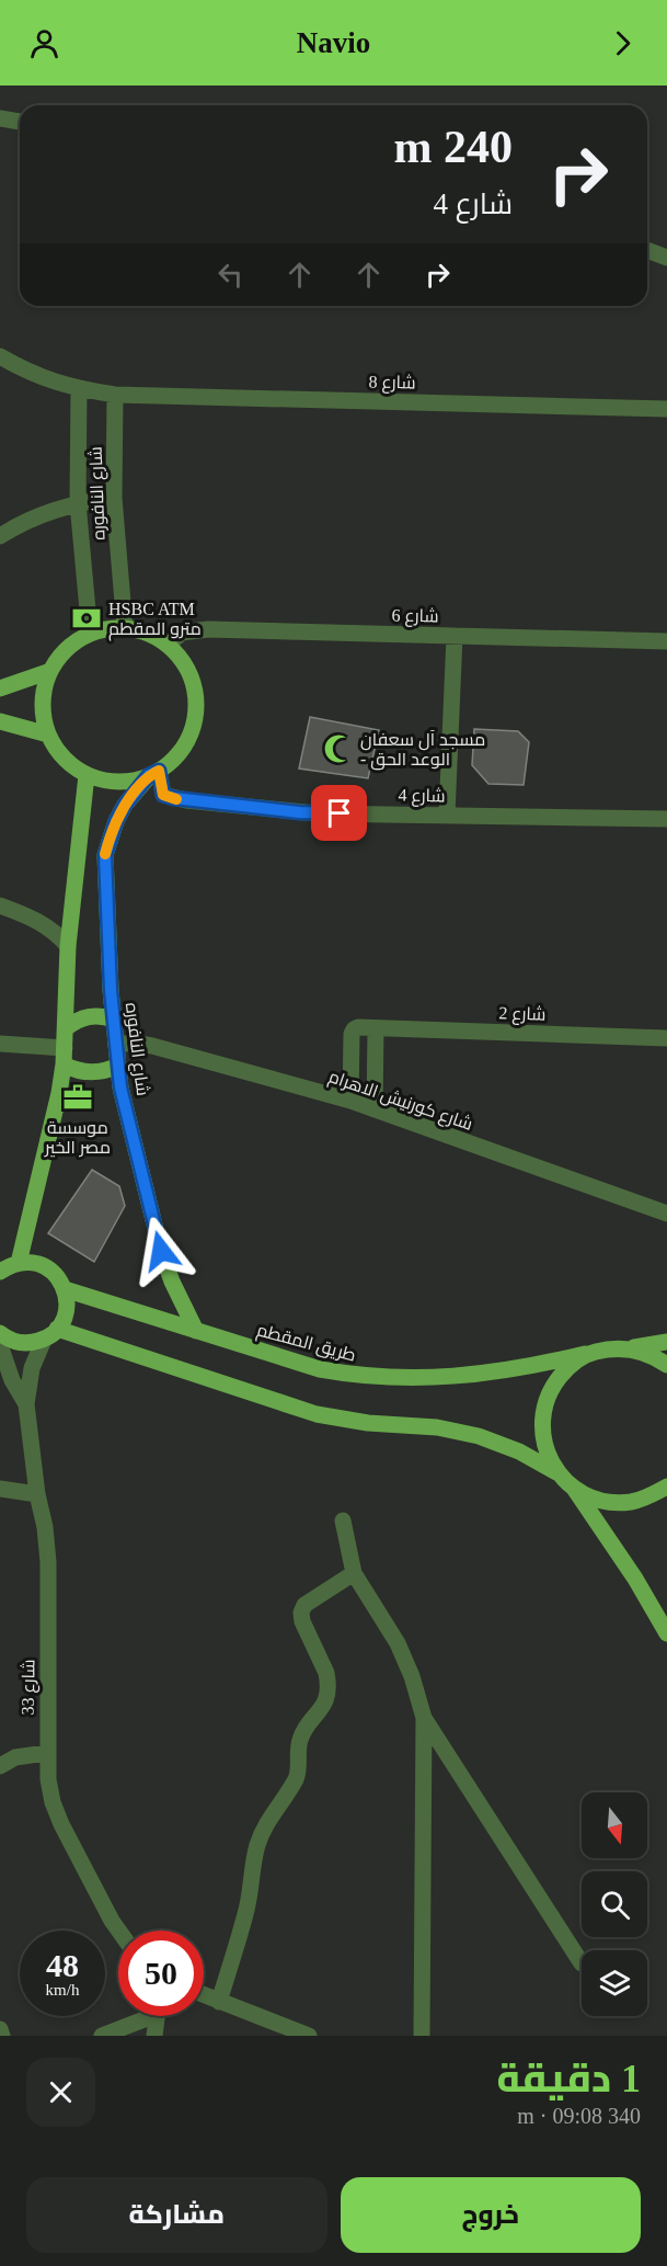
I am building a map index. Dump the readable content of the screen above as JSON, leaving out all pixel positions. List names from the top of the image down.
{
  "streets": {
    "main road": ["شارع النافوره", "طريق المقطم"],
    "street": [
      "شارع 8",
      "شارع 6",
      "شارع 4",
      "شارع 2",
      "شارع كورنيش الاهرام",
      "شارع 33"
    ]
  },
  "crossings": [
    ["شارع 8", "شارع النافوره"],
    ["شارع النافوره", "شارع 6"],
    ["شارع النافوره", "شارع 4"],
    ["شارع النافوره", "شارع كورنيش الاهرام"],
    ["شارع النافوره", "طريق المقطم"],
    ["شارع 6", "شارع 4"],
    ["شارع 2", "شارع كورنيش الاهرام"]
  ],
  "places": {
    "bank": ["HSBC ATM مترو المقطم"],
    "mosque": ["مسجد آل سعفان - الوعد الحق"],
    "office": ["موسسة مصر الخير"]
  },
  "north": "bottom",
  "page": {
    "header": "Navio",
    "turn": ["240 m", "شارع 4"],
    "speed": "48 km/h",
    "limit": "50",
    "heading": ["1 دقيقة", "340 m · 09:08"],
    "buttons": ["خروج", "مشاركة"]
  }
}
